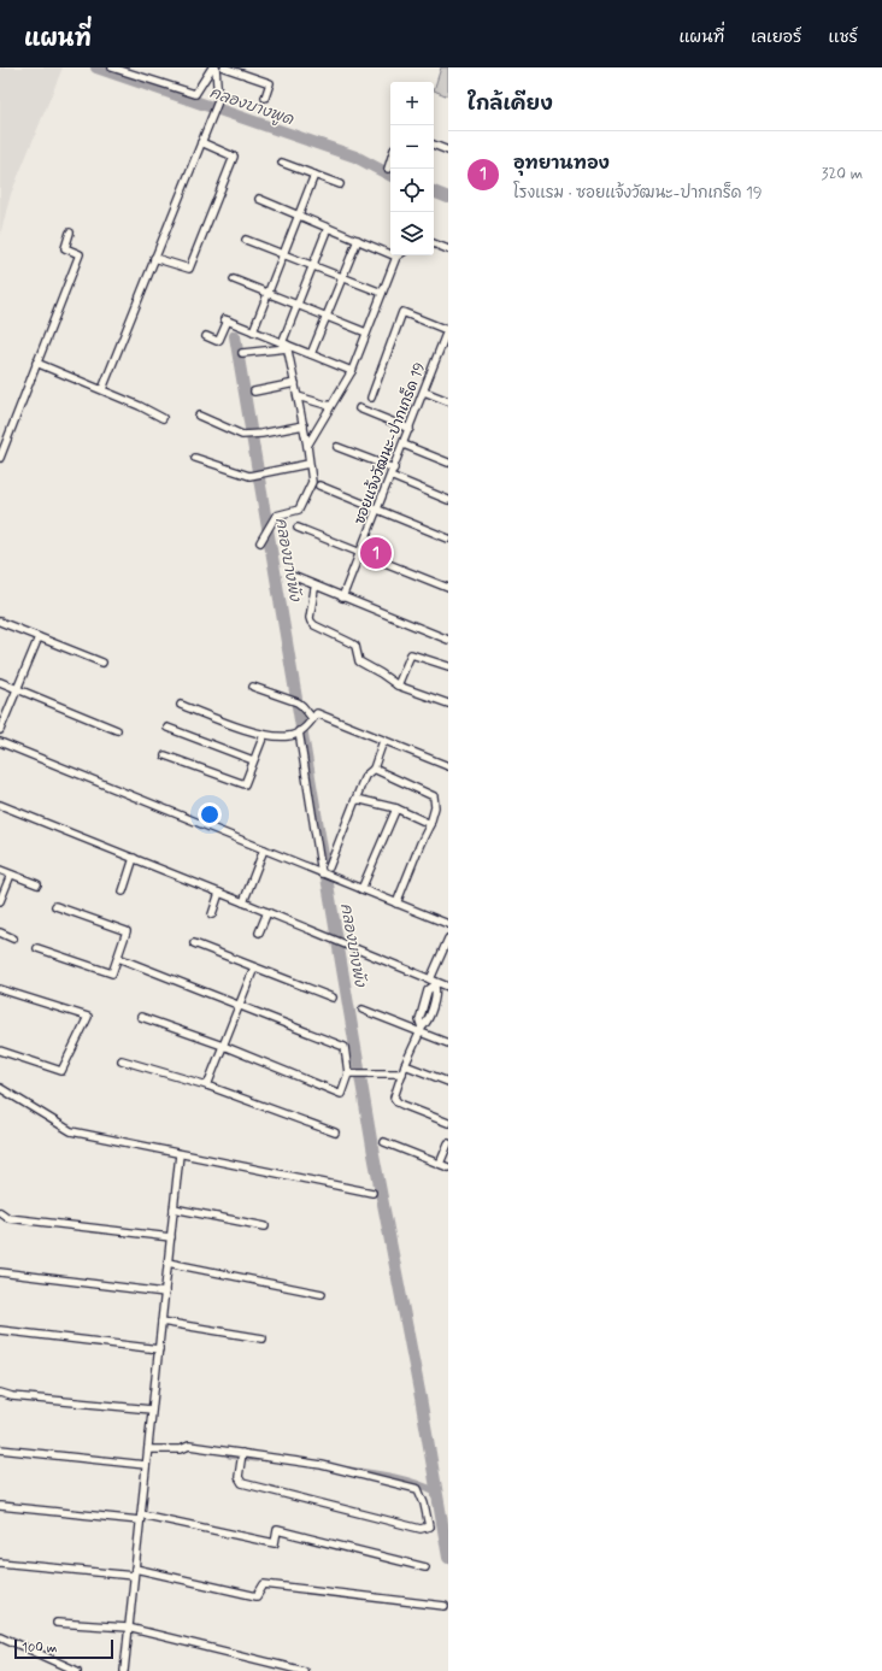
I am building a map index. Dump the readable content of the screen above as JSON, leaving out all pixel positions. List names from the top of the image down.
{
  "streets": {
    "street": ["ซอยแจ้งวัฒนะ-ปากเกร็ด 19"]
  },
  "water": ["คลองบางพูด", "คลองบางพัง"],
  "scale_bar": "100 m",
  "page": {
    "header": "แผนที่",
    "nav": ["แผนที่", "เลเยอร์", "แชร์"],
    "heading": "ใกล้เคียง",
    "map_buttons": ["+", "−"],
    "list": [
      {
        "mark": "1",
        "name": "อุทยานทอง",
        "note": "โรงแรม · ซอยแจ้งวัฒนะ-ปากเกร็ด 19",
        "value": "320 m"
      }
    ],
    "pins": "1",
    "scale": "100 m"
  }
}
